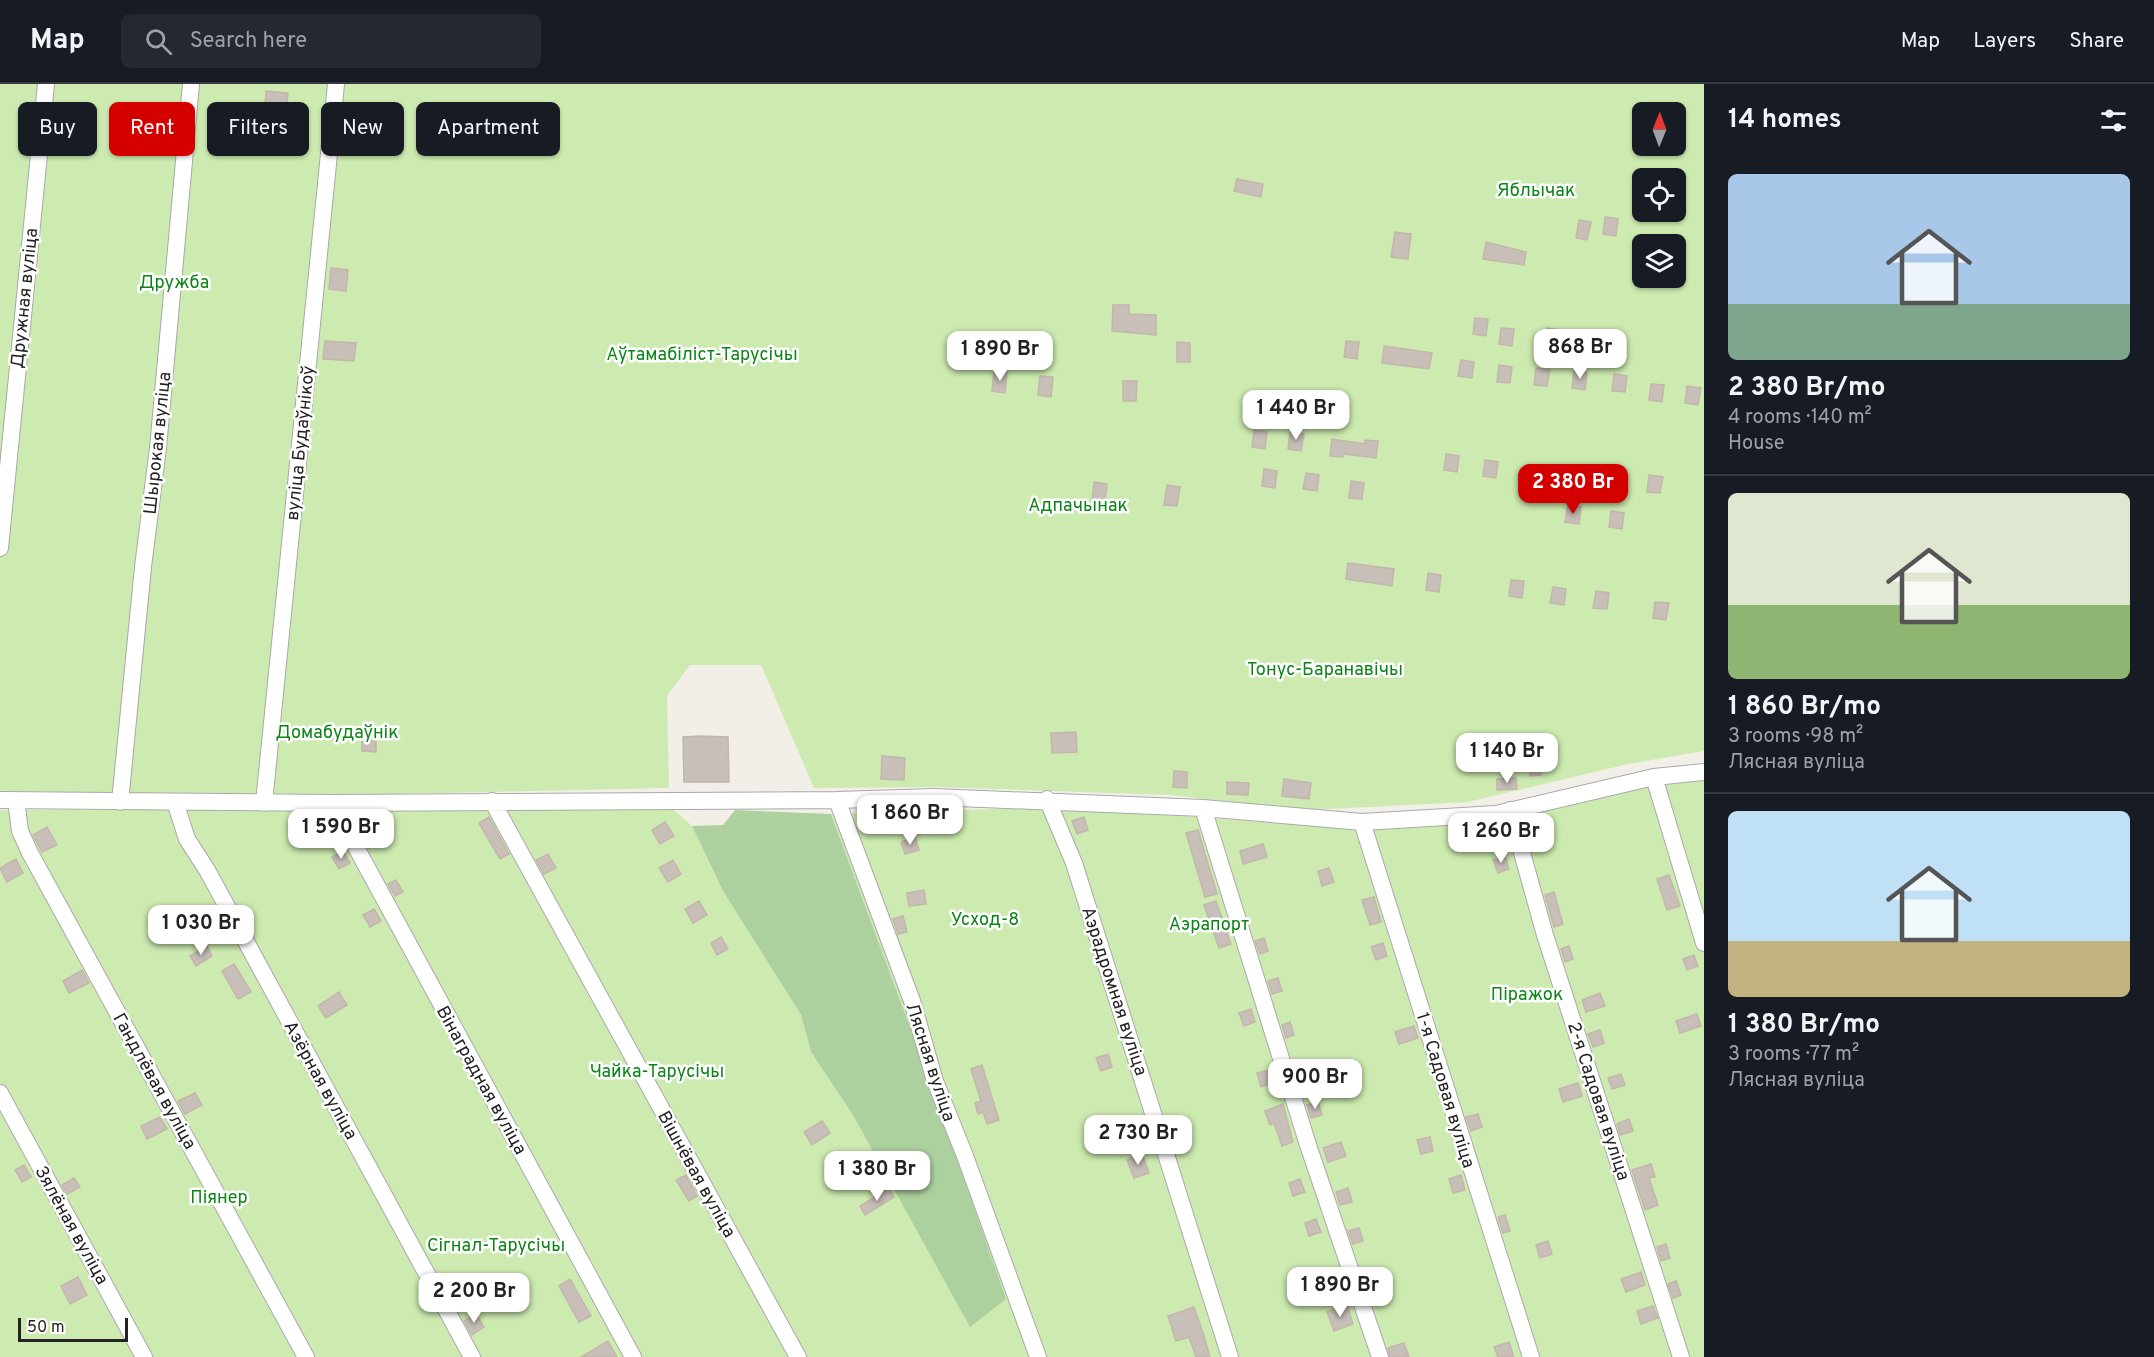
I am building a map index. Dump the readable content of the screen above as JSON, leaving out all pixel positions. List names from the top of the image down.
{
  "streets": {
    "street": [
      "Дружная вуліца",
      "Шырокая вуліца",
      "вуліца Будаўнікоў",
      "Аэрадромная вуліца",
      "Лясная вуліца",
      "Азёрная вуліца",
      "Вінаградная вуліца",
      "Гандлёвая вуліца",
      "1-я Садовая вуліца",
      "2-я Садовая вуліца",
      "Вішнёвая вуліца",
      "Зялёная вуліца"
    ]
  },
  "parks": [
    "Яблычак",
    "Дружба",
    "Аўтамабіліст-Тарусічы",
    "Адпачынак",
    "Тонус-Баранавічы",
    "Домабудаўнік",
    "Усход-8",
    "Аэрапорт",
    "Піражок",
    "Чайка-Тарусічы",
    "Піянер",
    "Сігнал-Тарусічы"
  ],
  "scale_bar": "50 m",
  "north": "top",
  "page": {
    "header": "Map",
    "search": "Search here",
    "nav": ["Map", "Layers", "Share"],
    "heading": "14 homes",
    "chip": [
      "Buy",
      "Rent",
      "Filters",
      "New",
      "Apartment"
    ],
    "list": [
      {
        "name": "2 380 Br/mo",
        "note": "4 rooms · 140 m² · House"
      },
      {
        "name": "1 860 Br/mo",
        "note": "3 rooms · 98 m² · Лясная вуліца"
      },
      {
        "name": "1 380 Br/mo",
        "note": "3 rooms · 77 m² · Лясная вуліца"
      }
    ],
    "price": [
      "868 Br",
      "1 890 Br",
      "1 440 Br",
      "2 380 Br",
      "1 140 Br",
      "1 860 Br",
      "1 590 Br",
      "1 260 Br",
      "1 030 Br",
      "900 Br",
      "2 730 Br",
      "1 380 Br",
      "1 890 Br",
      "2 200 Br"
    ],
    "scale": "50 m"
  }
}
